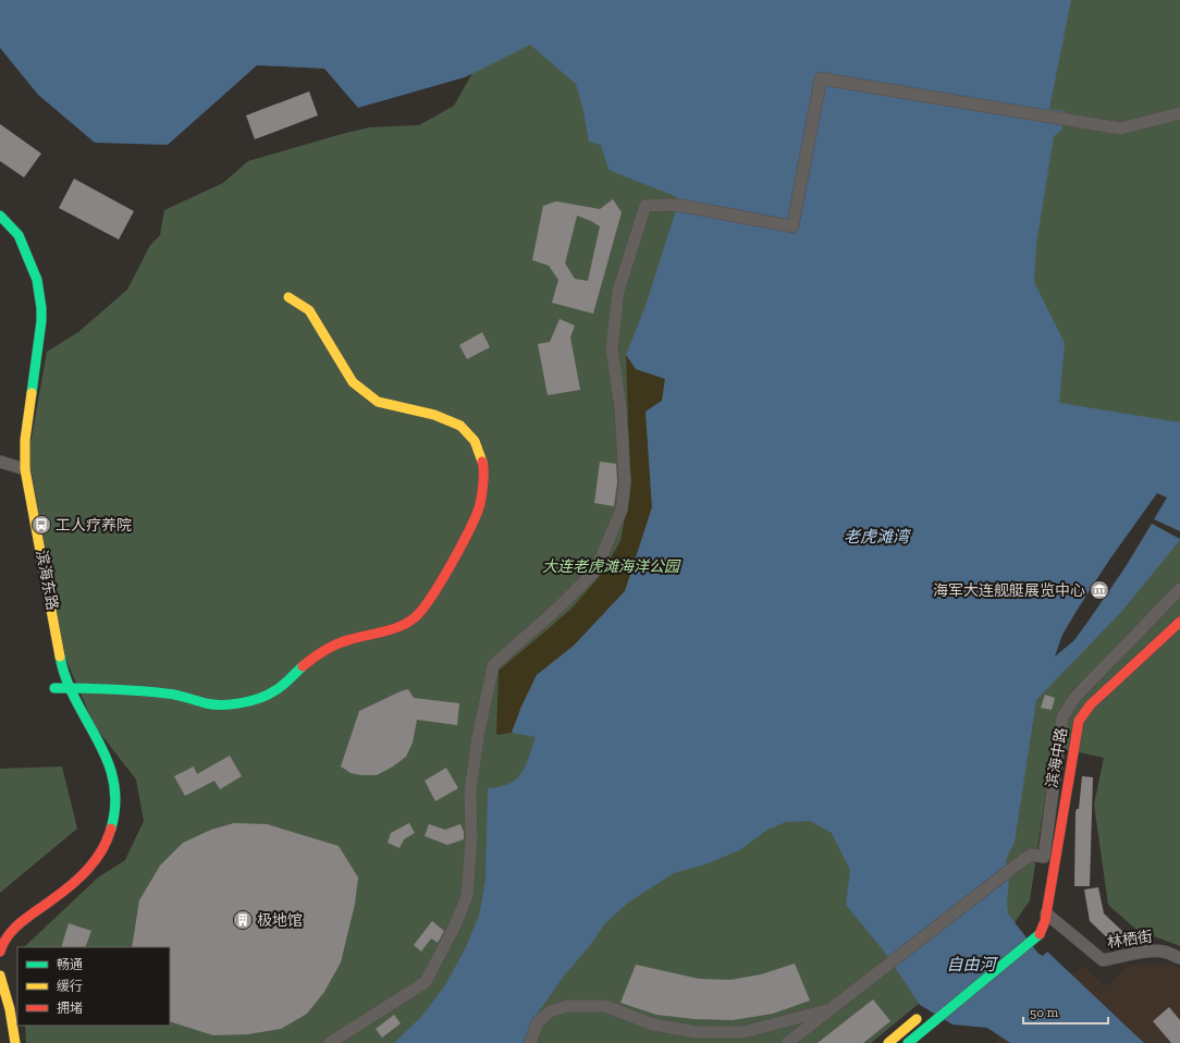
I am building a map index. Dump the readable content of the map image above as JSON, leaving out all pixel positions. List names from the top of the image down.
{
  "streets": {
    "main road": ["滨海东路", "滨海中路"],
    "street": ["林栖街"]
  },
  "crossings": [
    ["滨海中路", "林栖街"]
  ],
  "water": ["老虎滩湾", "自由河"],
  "parks": ["大连老虎滩海洋公园"],
  "places": {
    "bus stop": ["工人疗养院"],
    "museum": ["海军大连舰艇展览中心"],
    "building": ["极地馆"]
  },
  "legend": ["畅通", "缓行", "拥堵"],
  "scale_bar": "50 m"
}
